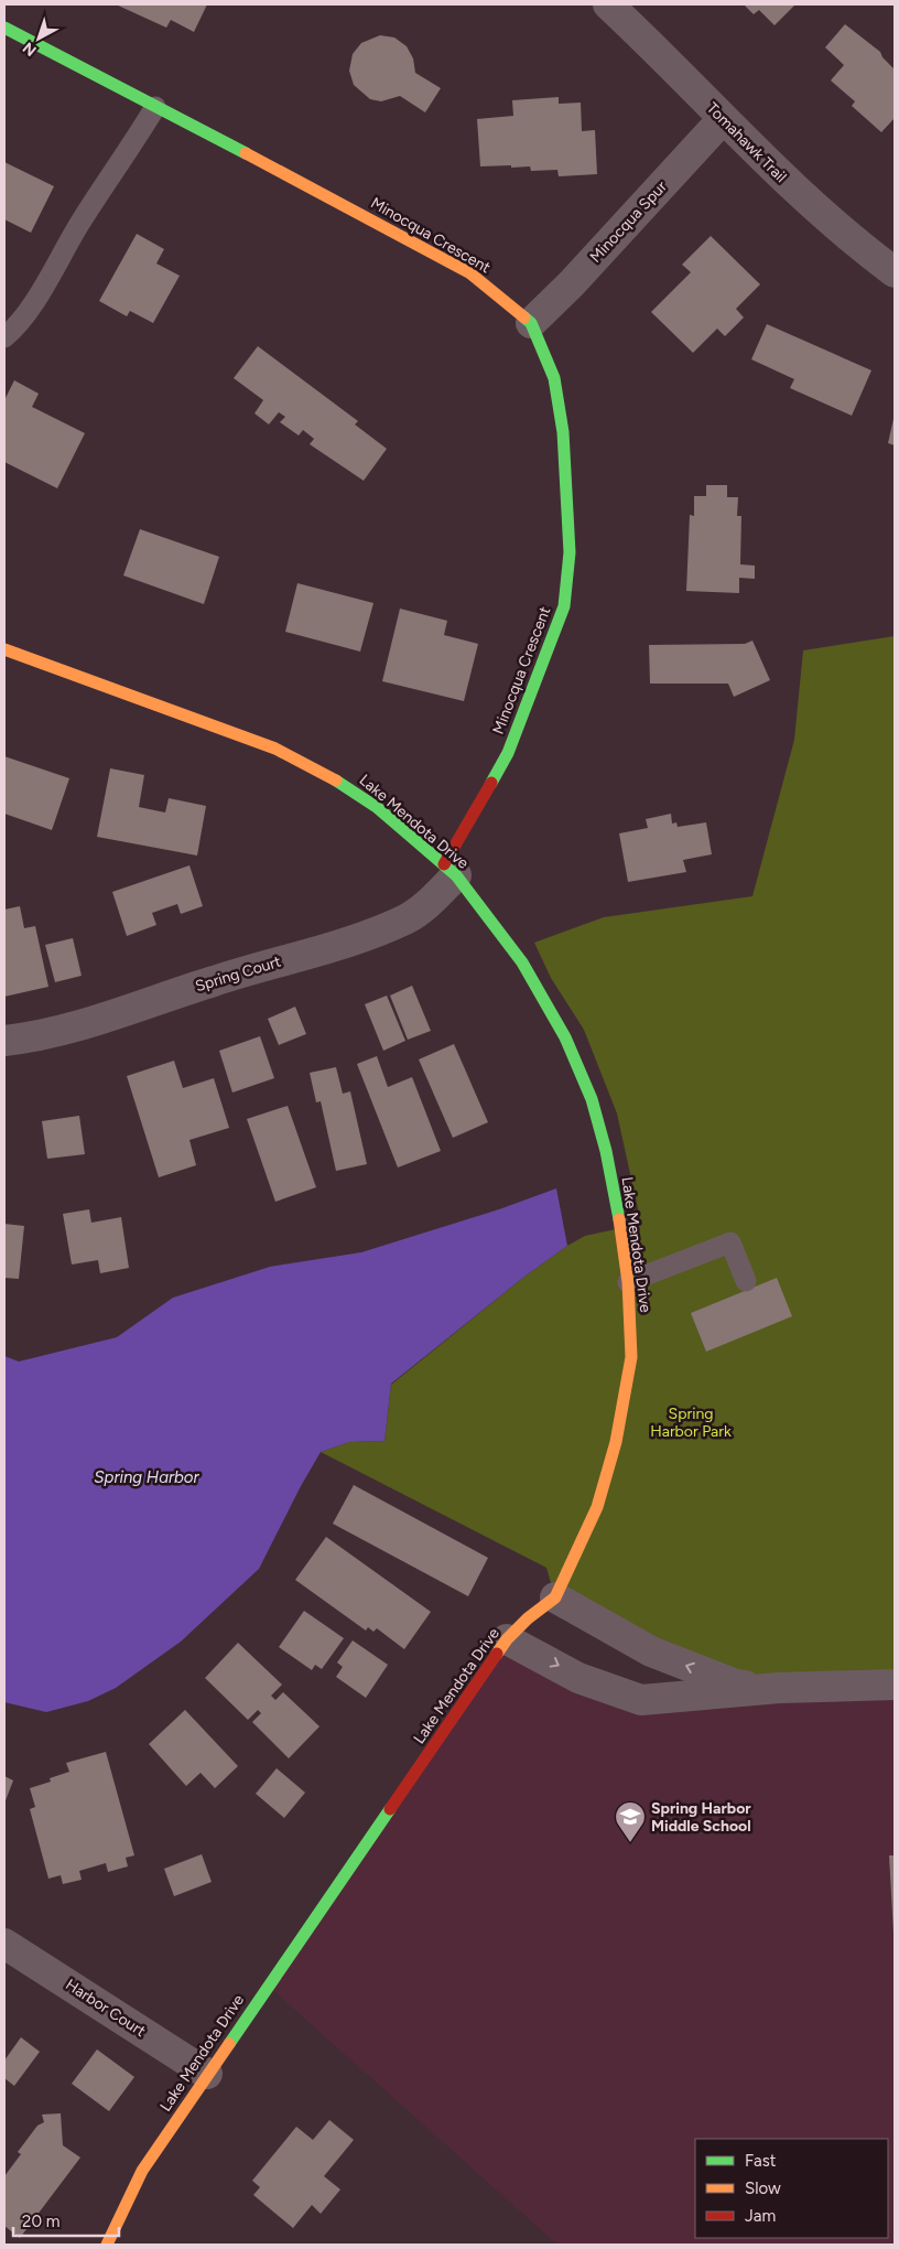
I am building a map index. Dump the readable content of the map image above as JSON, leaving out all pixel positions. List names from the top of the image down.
{
  "streets": {
    "street": [
      "Tomahawk Trail",
      "Minocqua Spur",
      "Minocqua Crescent",
      "Lake Mendota Drive",
      "Spring Court",
      "Harbor Court"
    ]
  },
  "crossings": [
    ["Tomahawk Trail", "Minocqua Spur"],
    ["Minocqua Spur", "Minocqua Crescent"],
    ["Minocqua Crescent", "Lake Mendota Drive"],
    ["Minocqua Crescent", "Spring Court"],
    ["Lake Mendota Drive", "Spring Court"],
    ["Lake Mendota Drive", "Harbor Court"]
  ],
  "water": ["Spring Harbor"],
  "parks": ["Spring Harbor Park"],
  "places": {
    "school or university": ["Spring Harbor Middle School"]
  },
  "legend": ["Fast", "Slow", "Jam"],
  "scale_bar": "20 m",
  "north": "bottom left"
}
